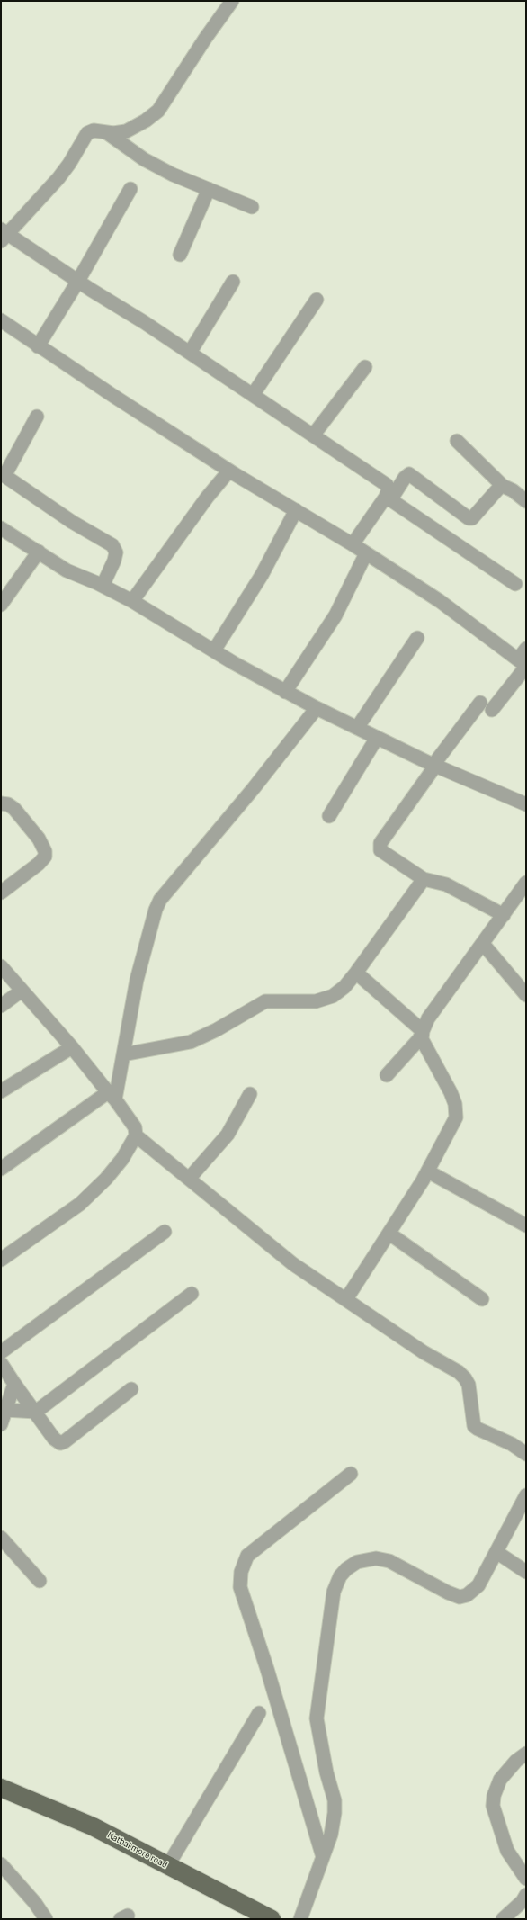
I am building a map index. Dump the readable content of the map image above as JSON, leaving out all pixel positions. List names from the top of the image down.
{
  "streets": {
    "main road": ["Kathal more road"]
  }
}
